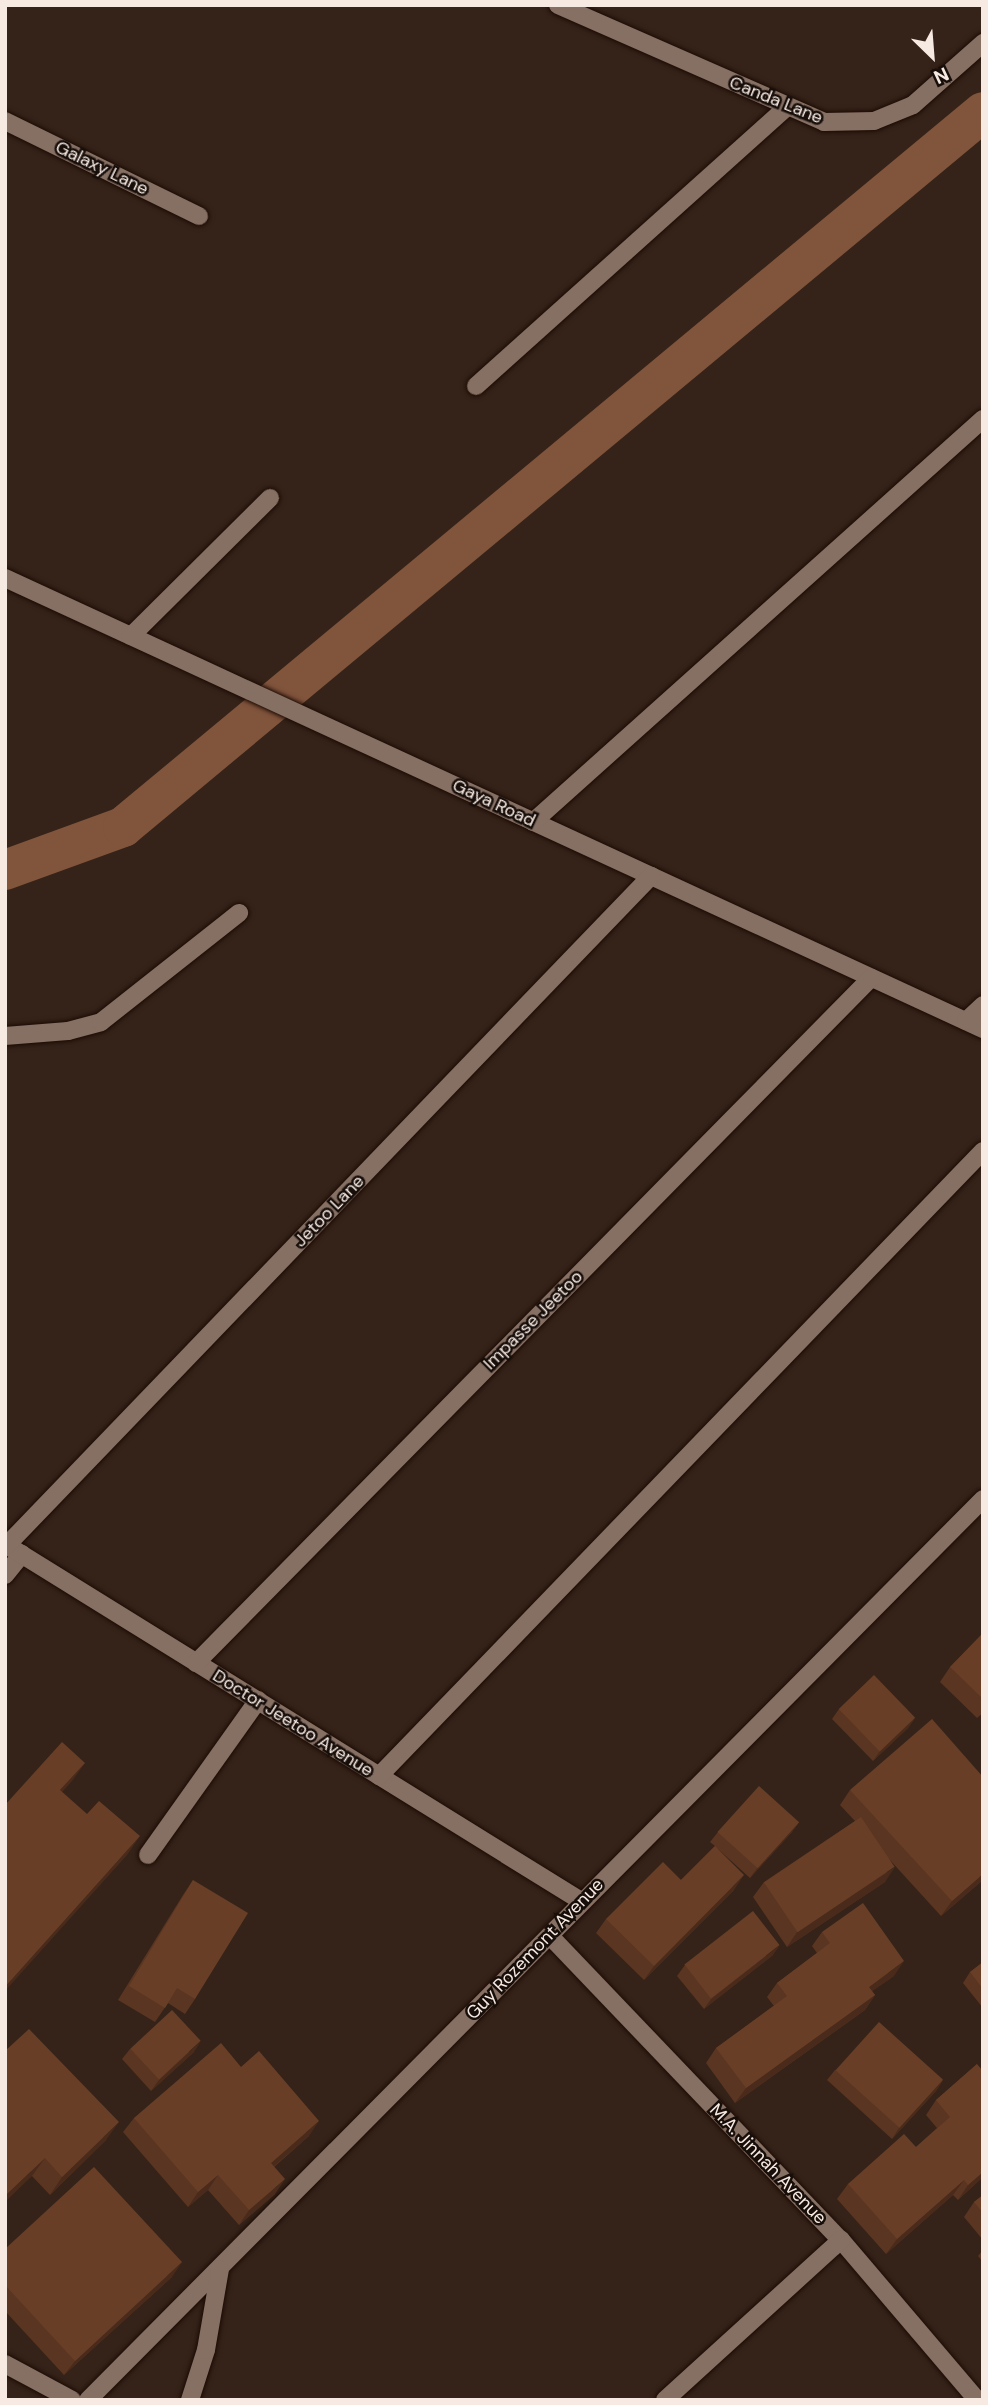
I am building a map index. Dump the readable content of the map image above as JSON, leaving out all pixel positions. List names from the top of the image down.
{
  "streets": {
    "street": [
      "Canda Lane",
      "Galaxy Lane",
      "Gaya Road",
      "Jetoo Lane",
      "Impasse Jeetoo",
      "Doctor Jeetoo Avenue",
      "Guy Rozemont Avenue",
      "M.A. Jinnah Avenue"
    ]
  },
  "crossings": [
    ["Gaya Road", "Jetoo Lane"],
    ["Gaya Road", "Impasse Jeetoo"],
    ["Jetoo Lane", "Doctor Jeetoo Avenue"],
    ["Impasse Jeetoo", "Doctor Jeetoo Avenue"],
    ["Doctor Jeetoo Avenue", "Guy Rozemont Avenue"],
    ["Guy Rozemont Avenue", "M.A. Jinnah Avenue"]
  ],
  "north": "bottom right"
}
